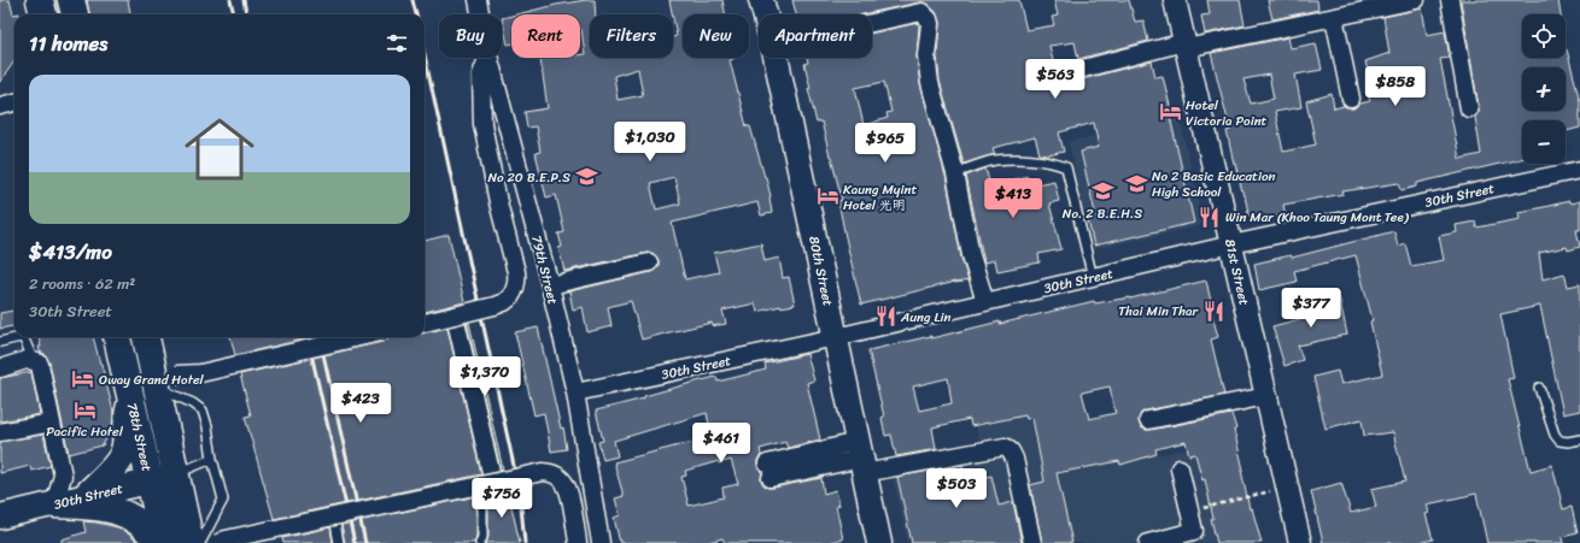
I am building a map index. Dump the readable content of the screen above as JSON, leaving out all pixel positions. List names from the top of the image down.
{
  "streets": {
    "main road": ["30th Street", "80th Street", "78th Street"],
    "street": ["79th Street", "81st Street"]
  },
  "crossings": [
    ["30th Street", "79th Street"],
    ["30th Street", "80th Street"],
    ["30th Street", "81st Street"],
    ["30th Street", "78th Street"]
  ],
  "places": {
    "hotel": [
      "Hotel Victoria Point",
      "Kaung Myint Hotel 光明",
      "Oway Grand Hotel",
      "Pacific Hotel"
    ],
    "school or university": ["No 20 B.E.P.S", "No 2 Basic Education High School", "No. 2 B.E.H.S"],
    "restaurant": ["Win Mar (Khoo Taung Mont Tee)", "Thai Min Thar", "Aung Lin"]
  },
  "page": {
    "map_buttons": ["+", "−"],
    "chip": [
      "Buy",
      "Rent",
      "Filters",
      "New",
      "Apartment"
    ],
    "heading": "11 homes",
    "price": [
      "$563",
      "$858",
      "$1,030",
      "$965",
      "$413",
      "$377",
      "$1,370",
      "$423",
      "$461",
      "$503",
      "$756"
    ],
    "list": [
      {
        "name": "$413/mo",
        "note": "2 rooms · 62 m² · 30th Street"
      }
    ]
  }
}
